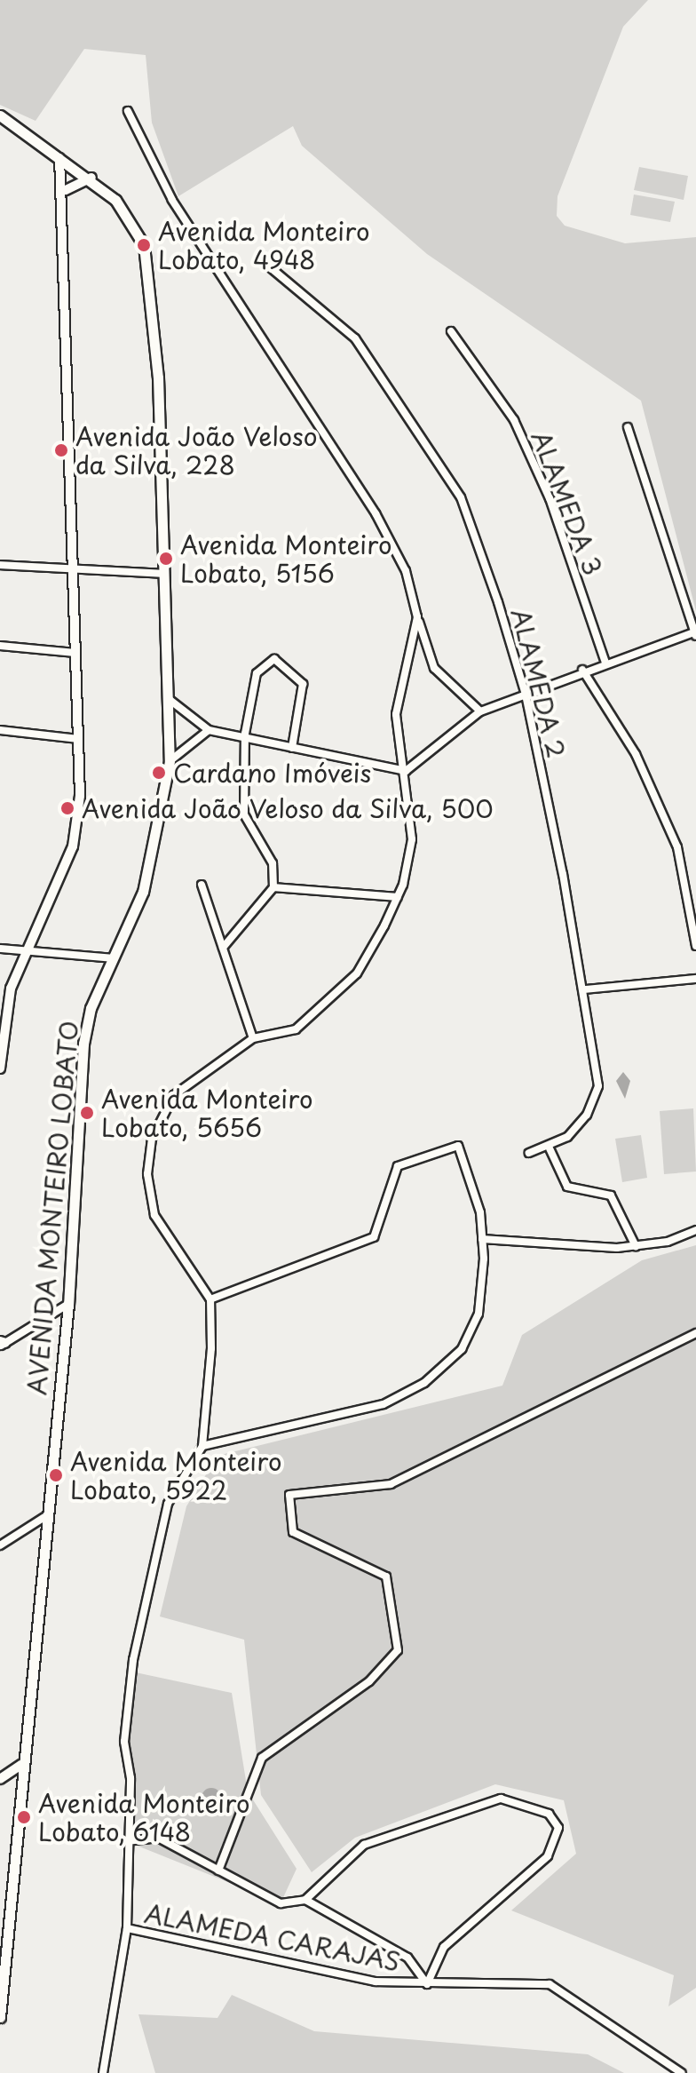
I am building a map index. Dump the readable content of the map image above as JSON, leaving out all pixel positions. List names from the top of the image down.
{
  "streets": {
    "main road": ["AVENIDA MONTEIRO LOBATO"],
    "street": ["ALAMEDA 3", "ALAMEDA 2", "ALAMEDA CARAJAS"]
  },
  "places": [
    "Avenida Monteiro Lobato, 4948",
    "Avenida João Veloso da Silva, 228",
    "Avenida Monteiro Lobato, 5156",
    "Cardano Imóveis",
    "Avenida João Veloso da Silva, 500",
    "Avenida Monteiro Lobato, 5656",
    "Avenida Monteiro Lobato, 5922",
    "Avenida Monteiro Lobato, 6148"
  ]
}
